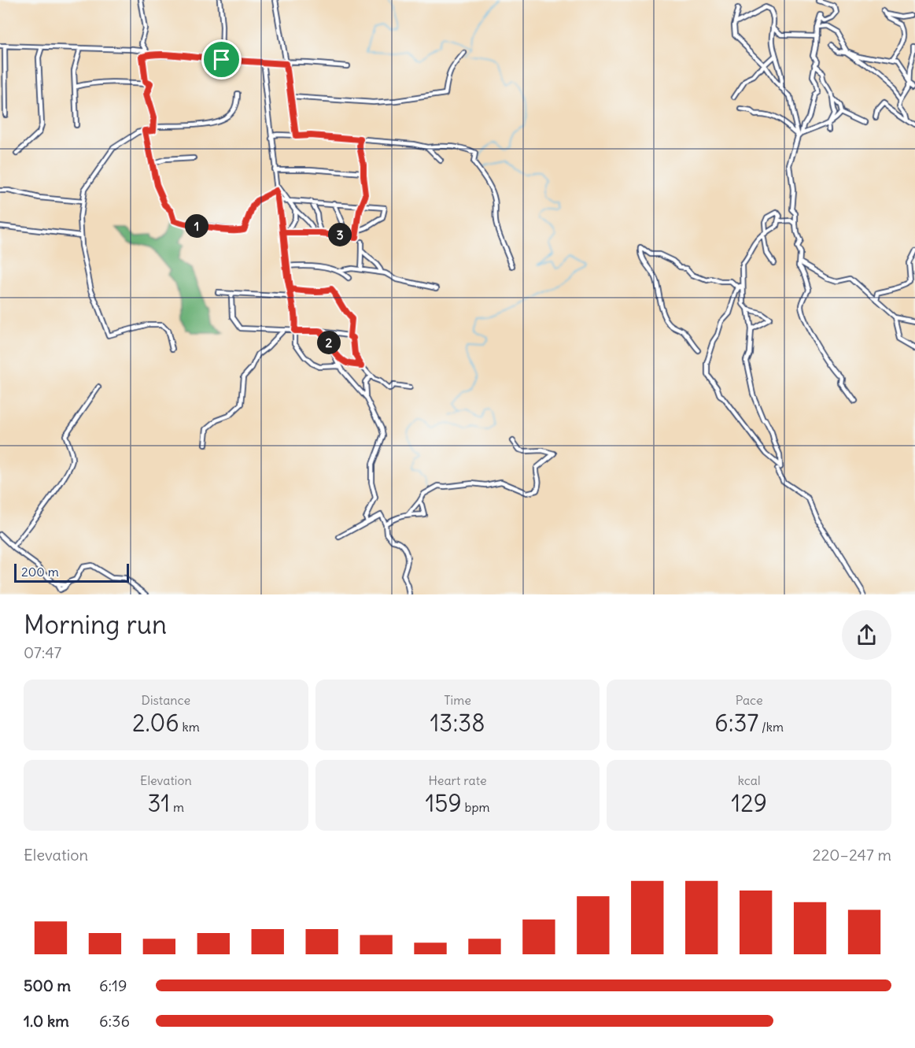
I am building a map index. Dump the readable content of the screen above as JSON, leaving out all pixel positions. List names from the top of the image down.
{
  "scale_bar": "200 m",
  "page": {
    "pins": ["1", "3", "2"],
    "scale": "200 m",
    "heading": ["Morning run", "07:47"],
    "stats": [
      ["Distance", "2.06 km"],
      ["Time", "13:38"],
      ["Pace", "6:37 /km"],
      ["Elevation", "31 m"],
      ["Heart rate", "159 bpm"],
      ["kcal", "129"]
    ],
    "chart": ["Elevation", "220–247 m"],
    "list": [
      {
        "name": "500 m",
        "note": "6:19"
      },
      {
        "name": "1.0 km",
        "note": "6:36"
      }
    ]
  }
}
